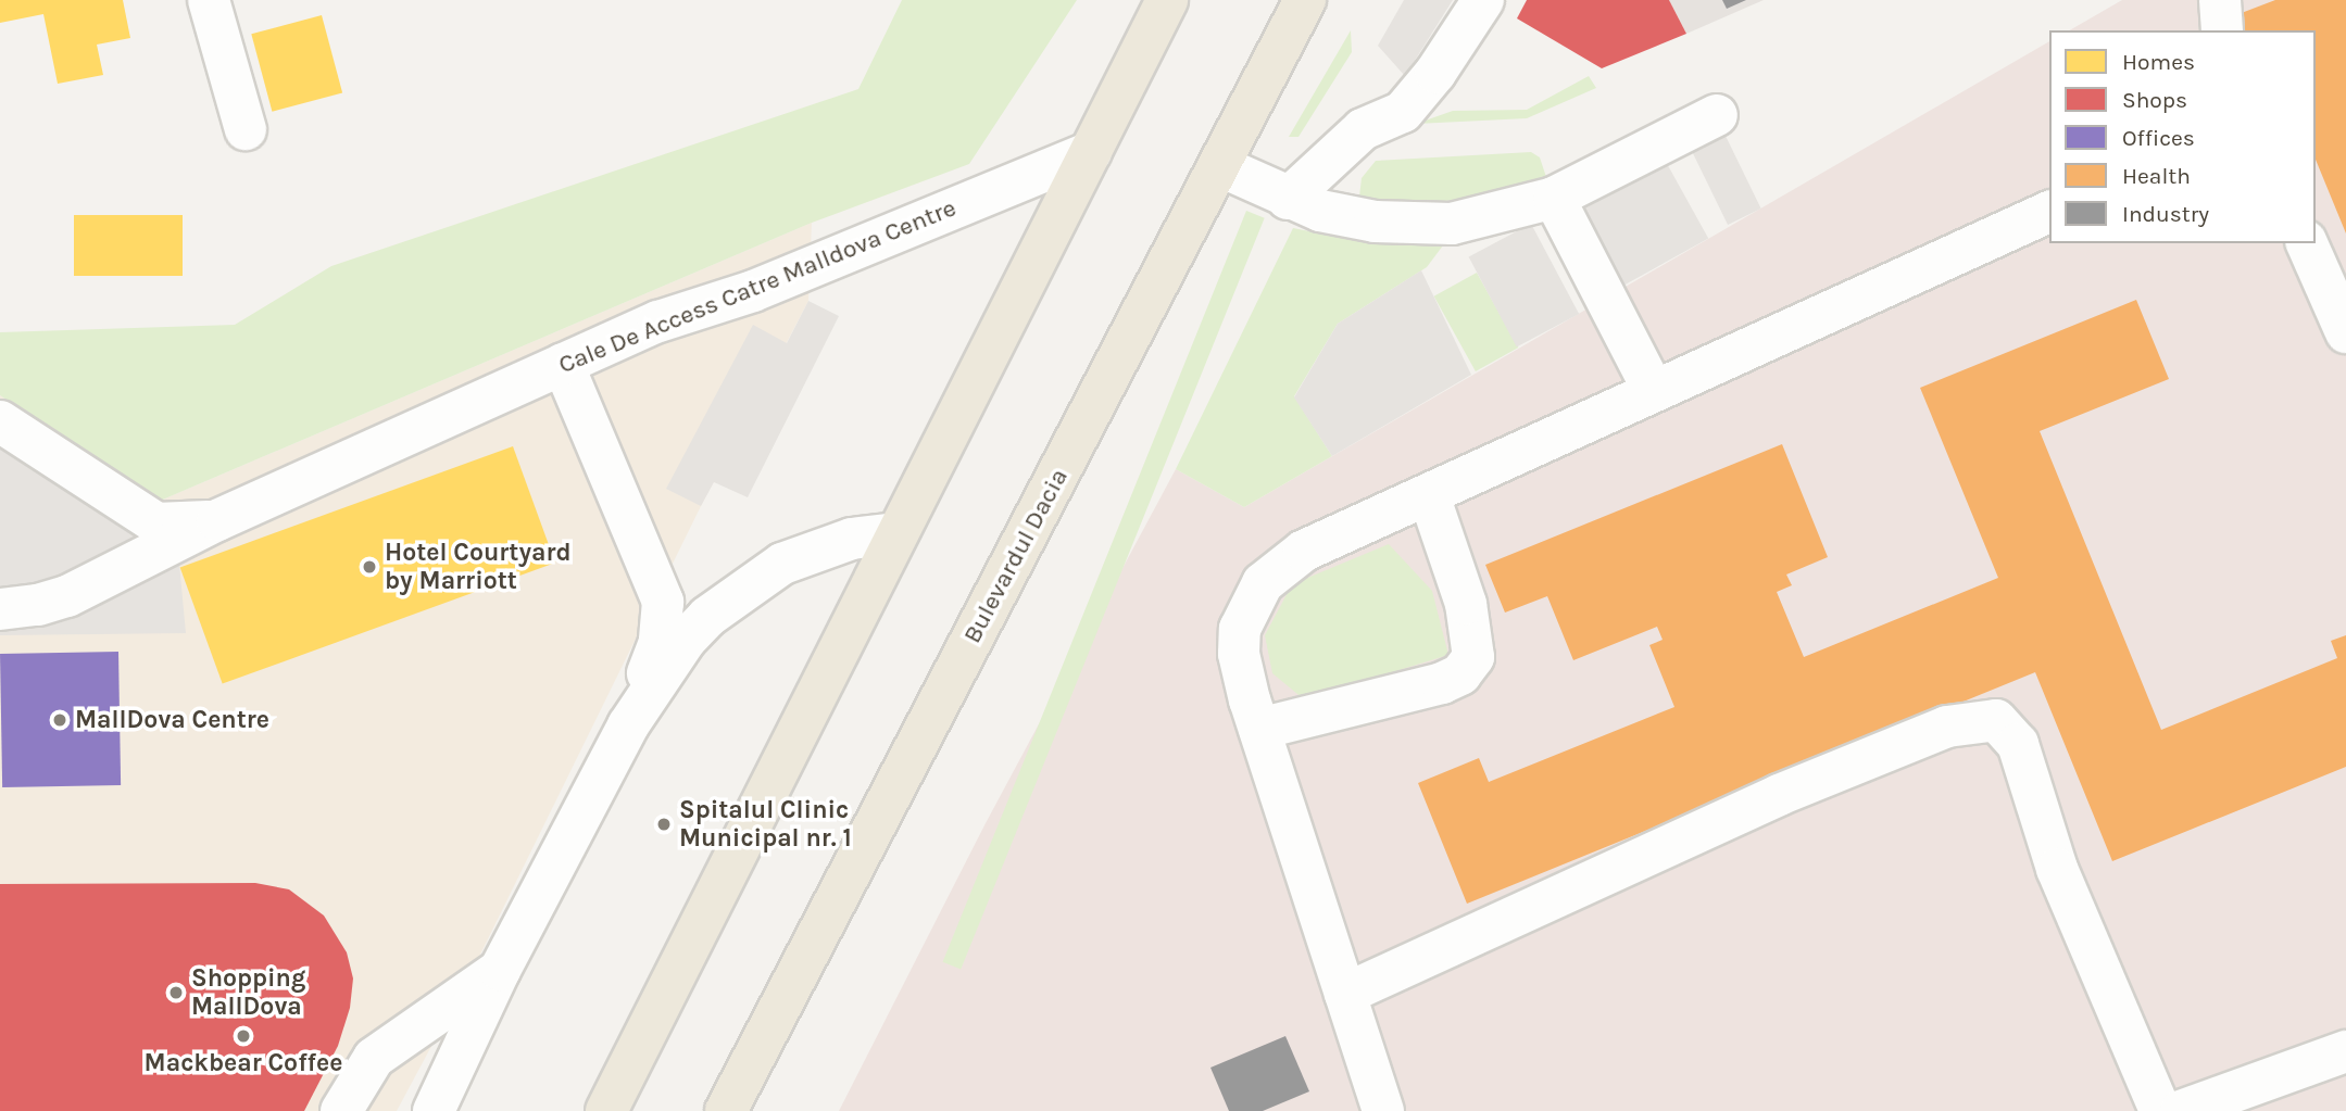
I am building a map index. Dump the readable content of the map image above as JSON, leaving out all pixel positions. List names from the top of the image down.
{
  "streets": {
    "highway": ["Bulevardul Dacia"],
    "street": ["Cale De Access Catre Malldova Centre"]
  },
  "places": [
    "Hotel Courtyard by Marriott",
    "MallDova Centre",
    "Spitalul Clinic Municipal nr. 1",
    "Shopping MallDova",
    "Mackbear Coffee"
  ],
  "legend": [
    "Homes",
    "Shops",
    "Offices",
    "Health",
    "Industry"
  ]
}
